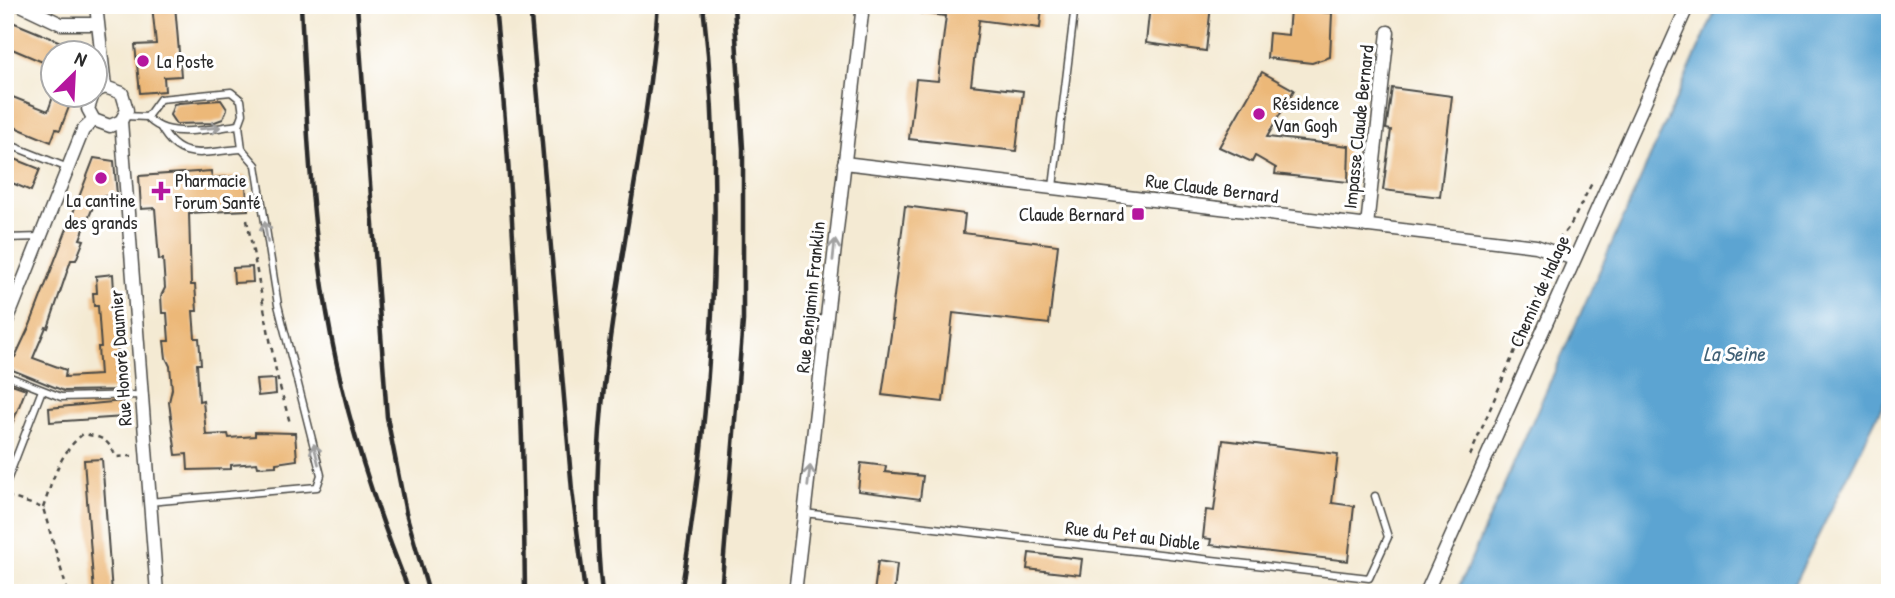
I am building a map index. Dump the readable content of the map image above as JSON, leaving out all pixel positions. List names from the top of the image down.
{
  "streets": {
    "street": [
      "Impasse Claude Bernard",
      "Rue Claude Bernard",
      "Chemin de Halage",
      "Rue Benjamin Franklin",
      "Rue Honoré Daumier"
    ],
    "lane": ["Rue du Pet au Diable"]
  },
  "crossings": [
    ["Impasse Claude Bernard", "Rue Claude Bernard"],
    ["Rue Claude Bernard", "Chemin de Halage"],
    ["Rue Claude Bernard", "Rue Benjamin Franklin"],
    ["Rue Benjamin Franklin", "Rue du Pet au Diable"]
  ],
  "one_way": ["Rue Benjamin Franklin"],
  "water": ["La Seine"],
  "places": {
    "other": ["La Poste", "Résidence Van Gogh", "La cantine des grands"],
    "health": ["Pharmacie Forum Santé"],
    "transit": ["Claude Bernard"]
  },
  "north": "top right"
}
